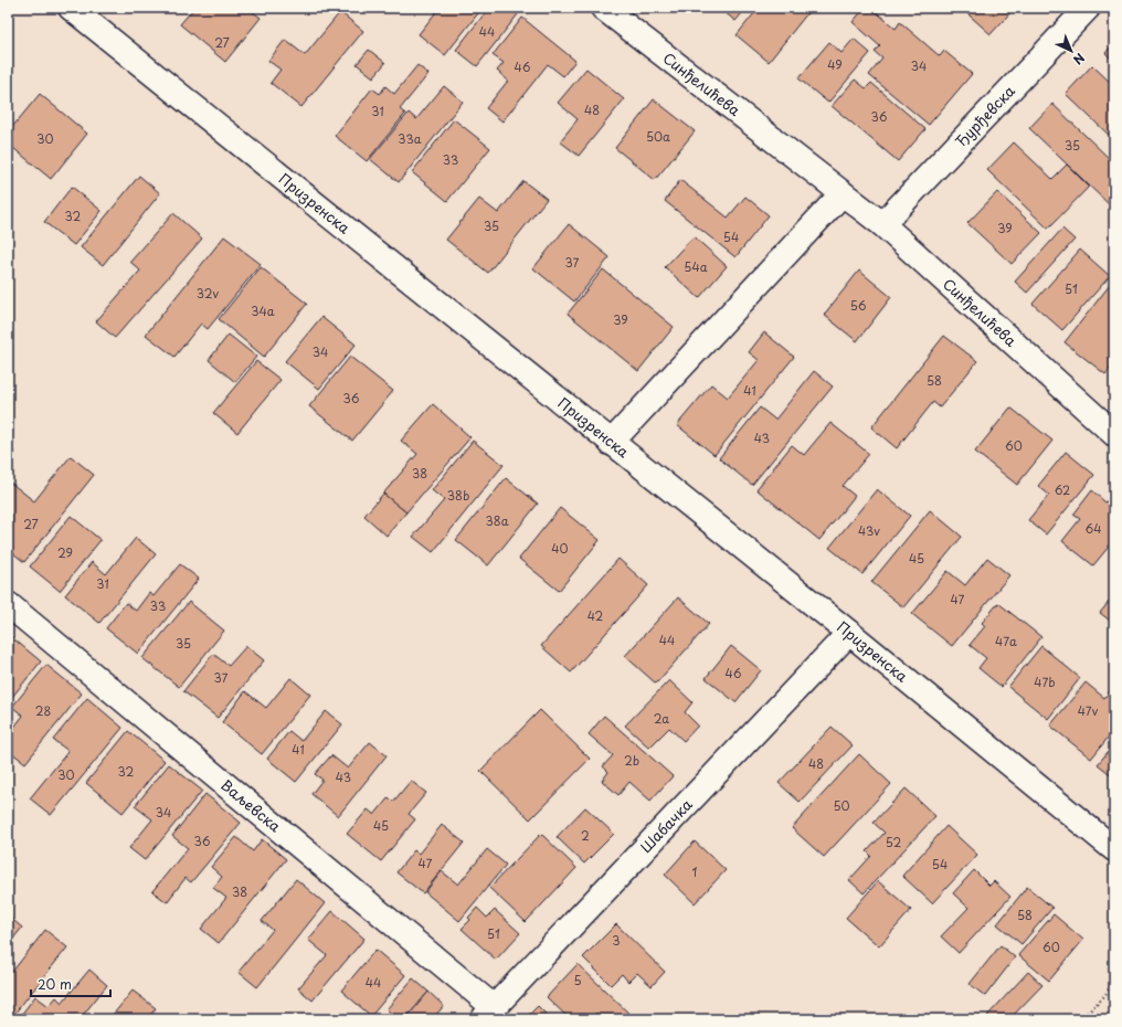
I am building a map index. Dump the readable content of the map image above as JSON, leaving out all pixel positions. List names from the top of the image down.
{
  "streets": {
    "street": [
      "Синђелићева",
      "Ђурђевска",
      "Призренска",
      "Ваљевска",
      "Шабачка"
    ]
  },
  "crossings": [
    ["Синђелићева", "Ђурђевска"],
    ["Призренска", "Шабачка"],
    ["Ваљевска", "Шабачка"]
  ],
  "house_numbers": [
    "44",
    "27",
    "49",
    "34",
    "46",
    "48",
    "31",
    "36",
    "50a",
    "30",
    "33a",
    "35",
    "33",
    "32",
    "35",
    "39",
    "54",
    "37",
    "54a",
    "51",
    "32v",
    "56",
    "34a",
    "39",
    "34",
    "58",
    "41",
    "36",
    "43",
    "60",
    "38",
    "62",
    "38b",
    "38a",
    "27",
    "64",
    "43v",
    "40",
    "29",
    "45",
    "31",
    "47",
    "33",
    "42",
    "44",
    "47a",
    "35",
    "46",
    "37",
    "47b",
    "28",
    "47v",
    "2a",
    "41",
    "2b",
    "48",
    "32",
    "30",
    "43",
    "50",
    "34",
    "45",
    "2",
    "36",
    "52",
    "47",
    "54",
    "1",
    "38",
    "58",
    "51",
    "3",
    "60",
    "5",
    "44"
  ],
  "scale_bar": "20 m",
  "north": "bottom right"
}
